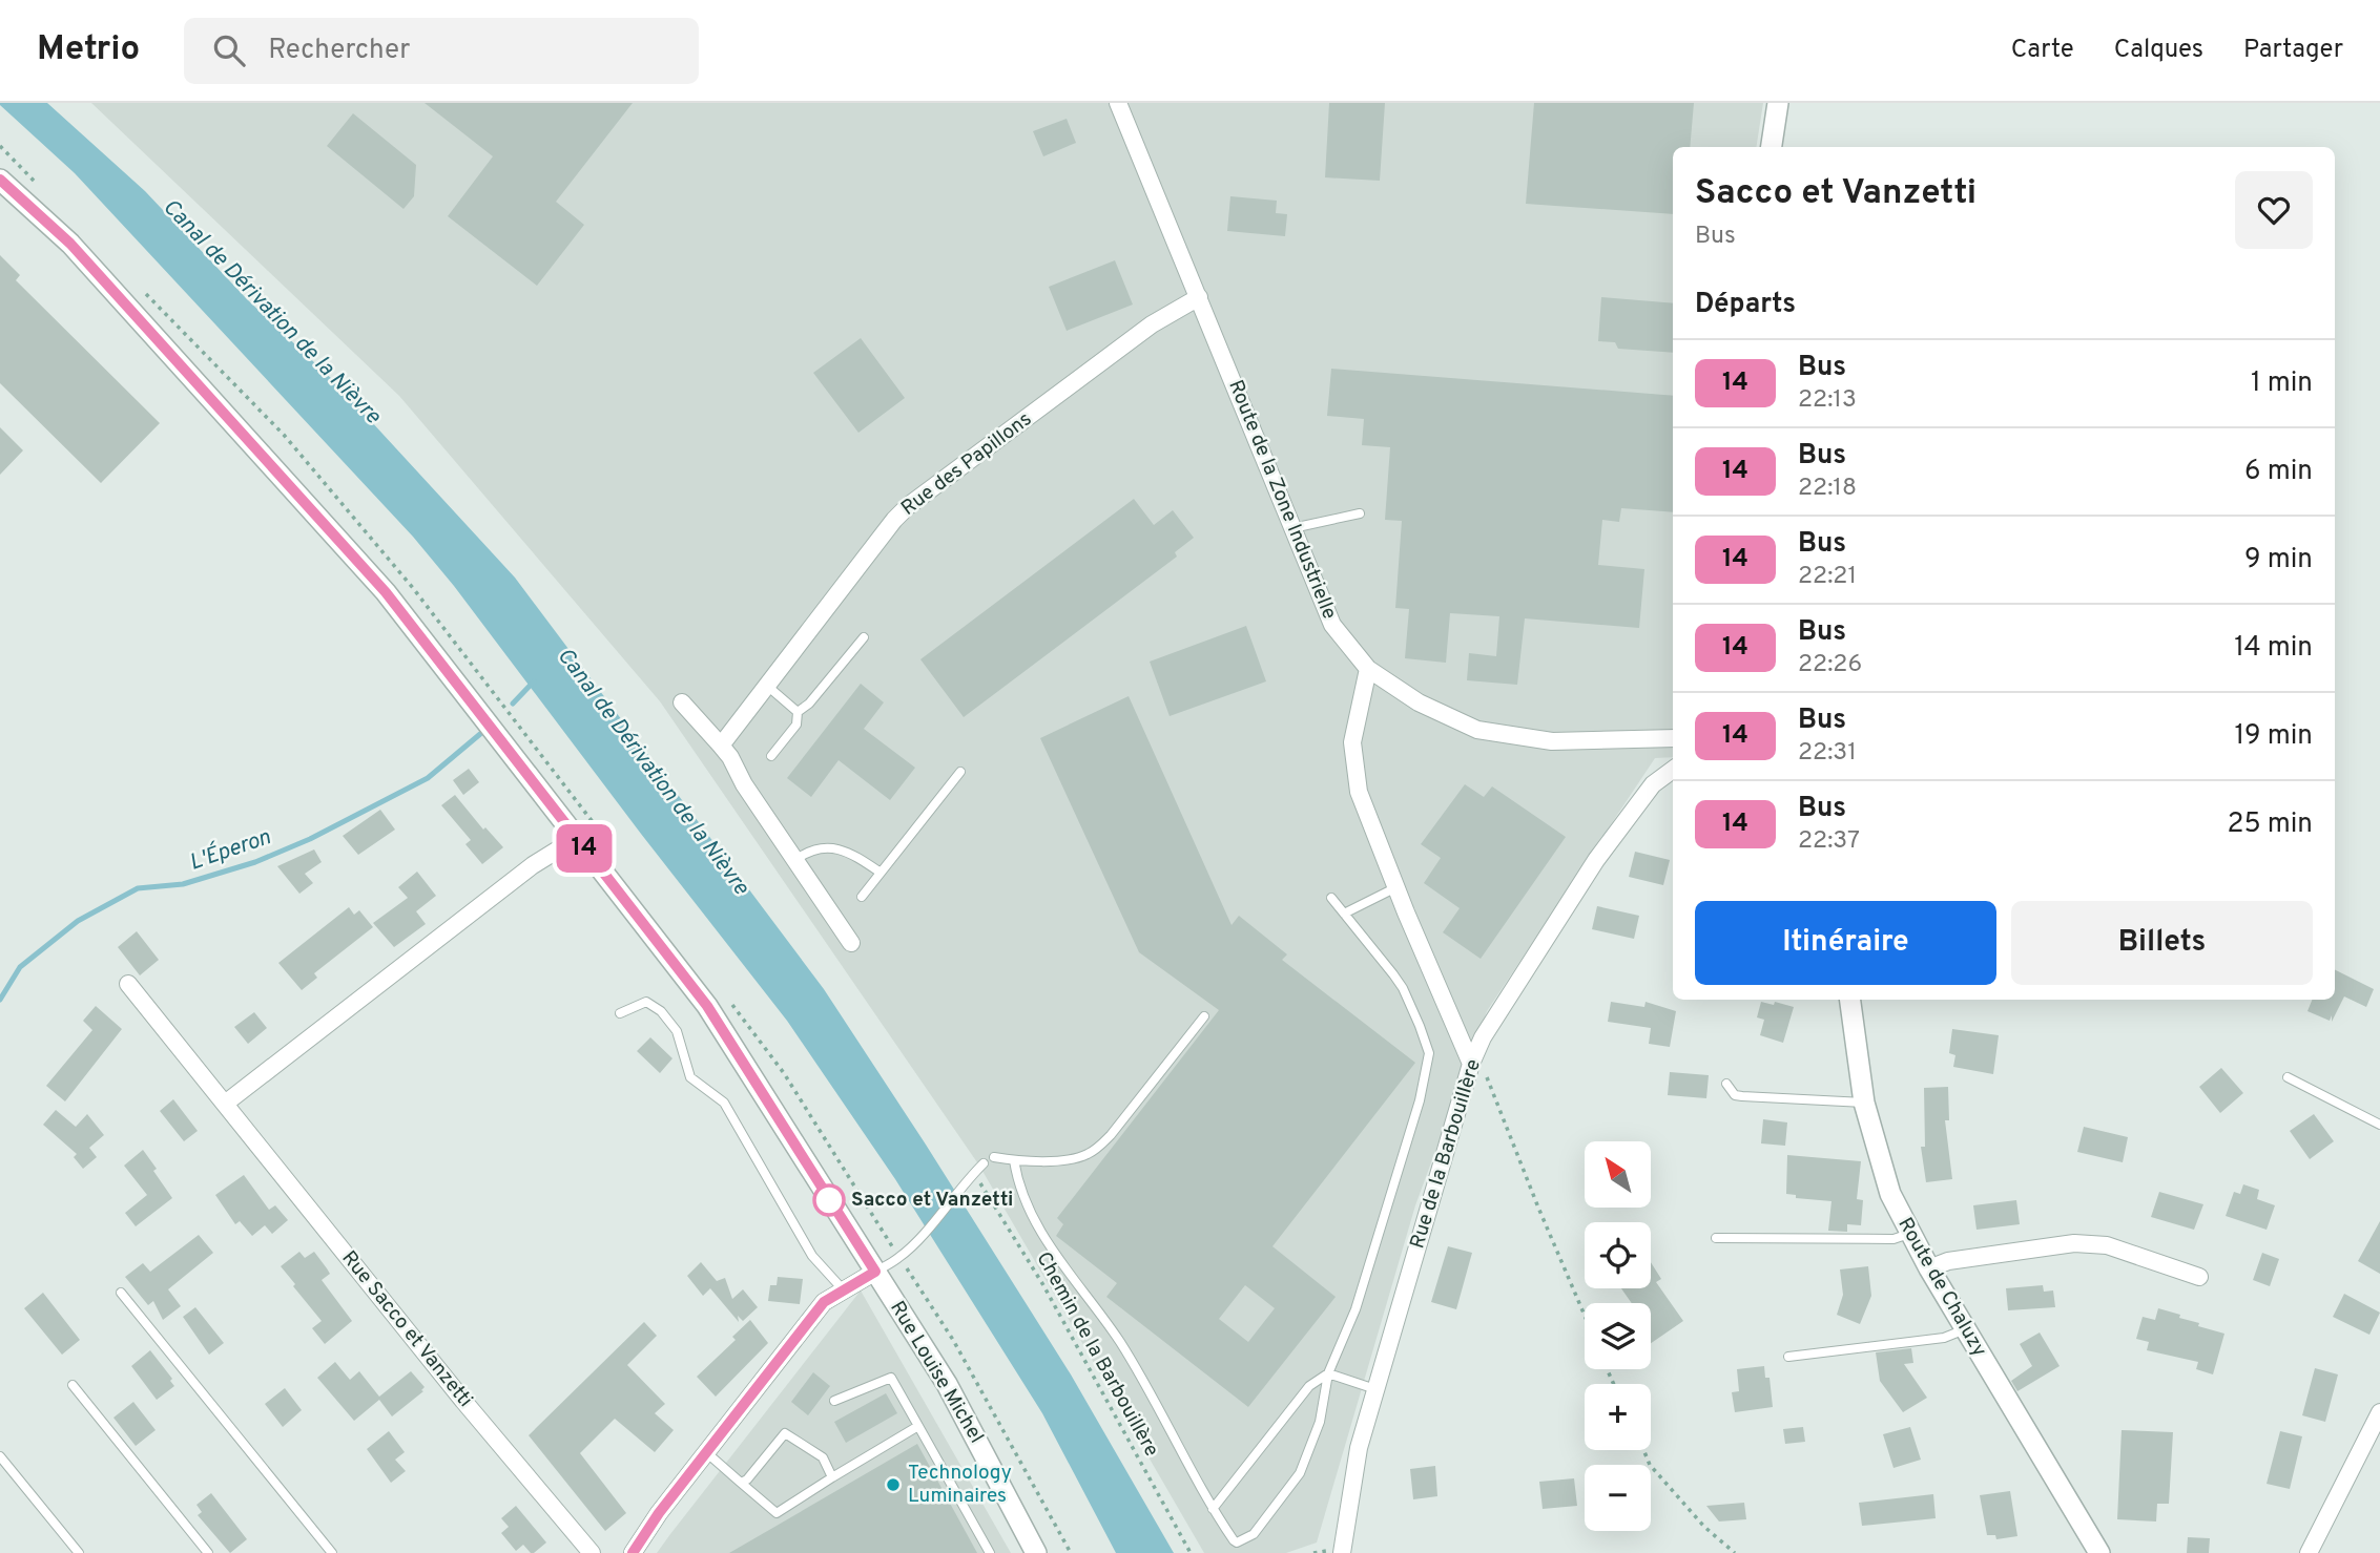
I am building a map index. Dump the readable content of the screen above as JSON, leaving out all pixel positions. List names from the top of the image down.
{
  "streets": {
    "street": [
      "Rue des Papillons",
      "Route de la Zone Industrielle",
      "Rue de la Barbouillère",
      "Route de Chaluzy",
      "Rue Sacco et Vanzetti",
      "Rue Louise Michel"
    ],
    "path": ["Chemin de la Barbouillère"]
  },
  "crossings": [
    ["Rue des Papillons", "Route de la Zone Industrielle"]
  ],
  "water": ["Canal de Dérivation de la Nièvre", "L'Éperon"],
  "places": ["Sacco et Vanzetti", "Technology Luminaires"],
  "lines": ["bus line 14"],
  "north": "top left",
  "page": {
    "header": "Metrio",
    "search": "Rechercher",
    "nav": ["Carte", "Calques", "Partager"],
    "on_map": "14",
    "heading": [
      ["Sacco et Vanzetti", "Bus"],
      "Départs"
    ],
    "list": [
      {
        "mark": "14",
        "name": "Bus",
        "note": "22:13",
        "value": "1 min"
      },
      {
        "mark": "14",
        "name": "Bus",
        "note": "22:18",
        "value": "6 min"
      },
      {
        "mark": "14",
        "name": "Bus",
        "note": "22:21",
        "value": "9 min"
      },
      {
        "mark": "14",
        "name": "Bus",
        "note": "22:26",
        "value": "14 min"
      },
      {
        "mark": "14",
        "name": "Bus",
        "note": "22:31",
        "value": "19 min"
      },
      {
        "mark": "14",
        "name": "Bus",
        "note": "22:37",
        "value": "25 min"
      }
    ],
    "buttons": ["Itinéraire", "Billets"],
    "map_buttons": ["+", "−"]
  }
}
